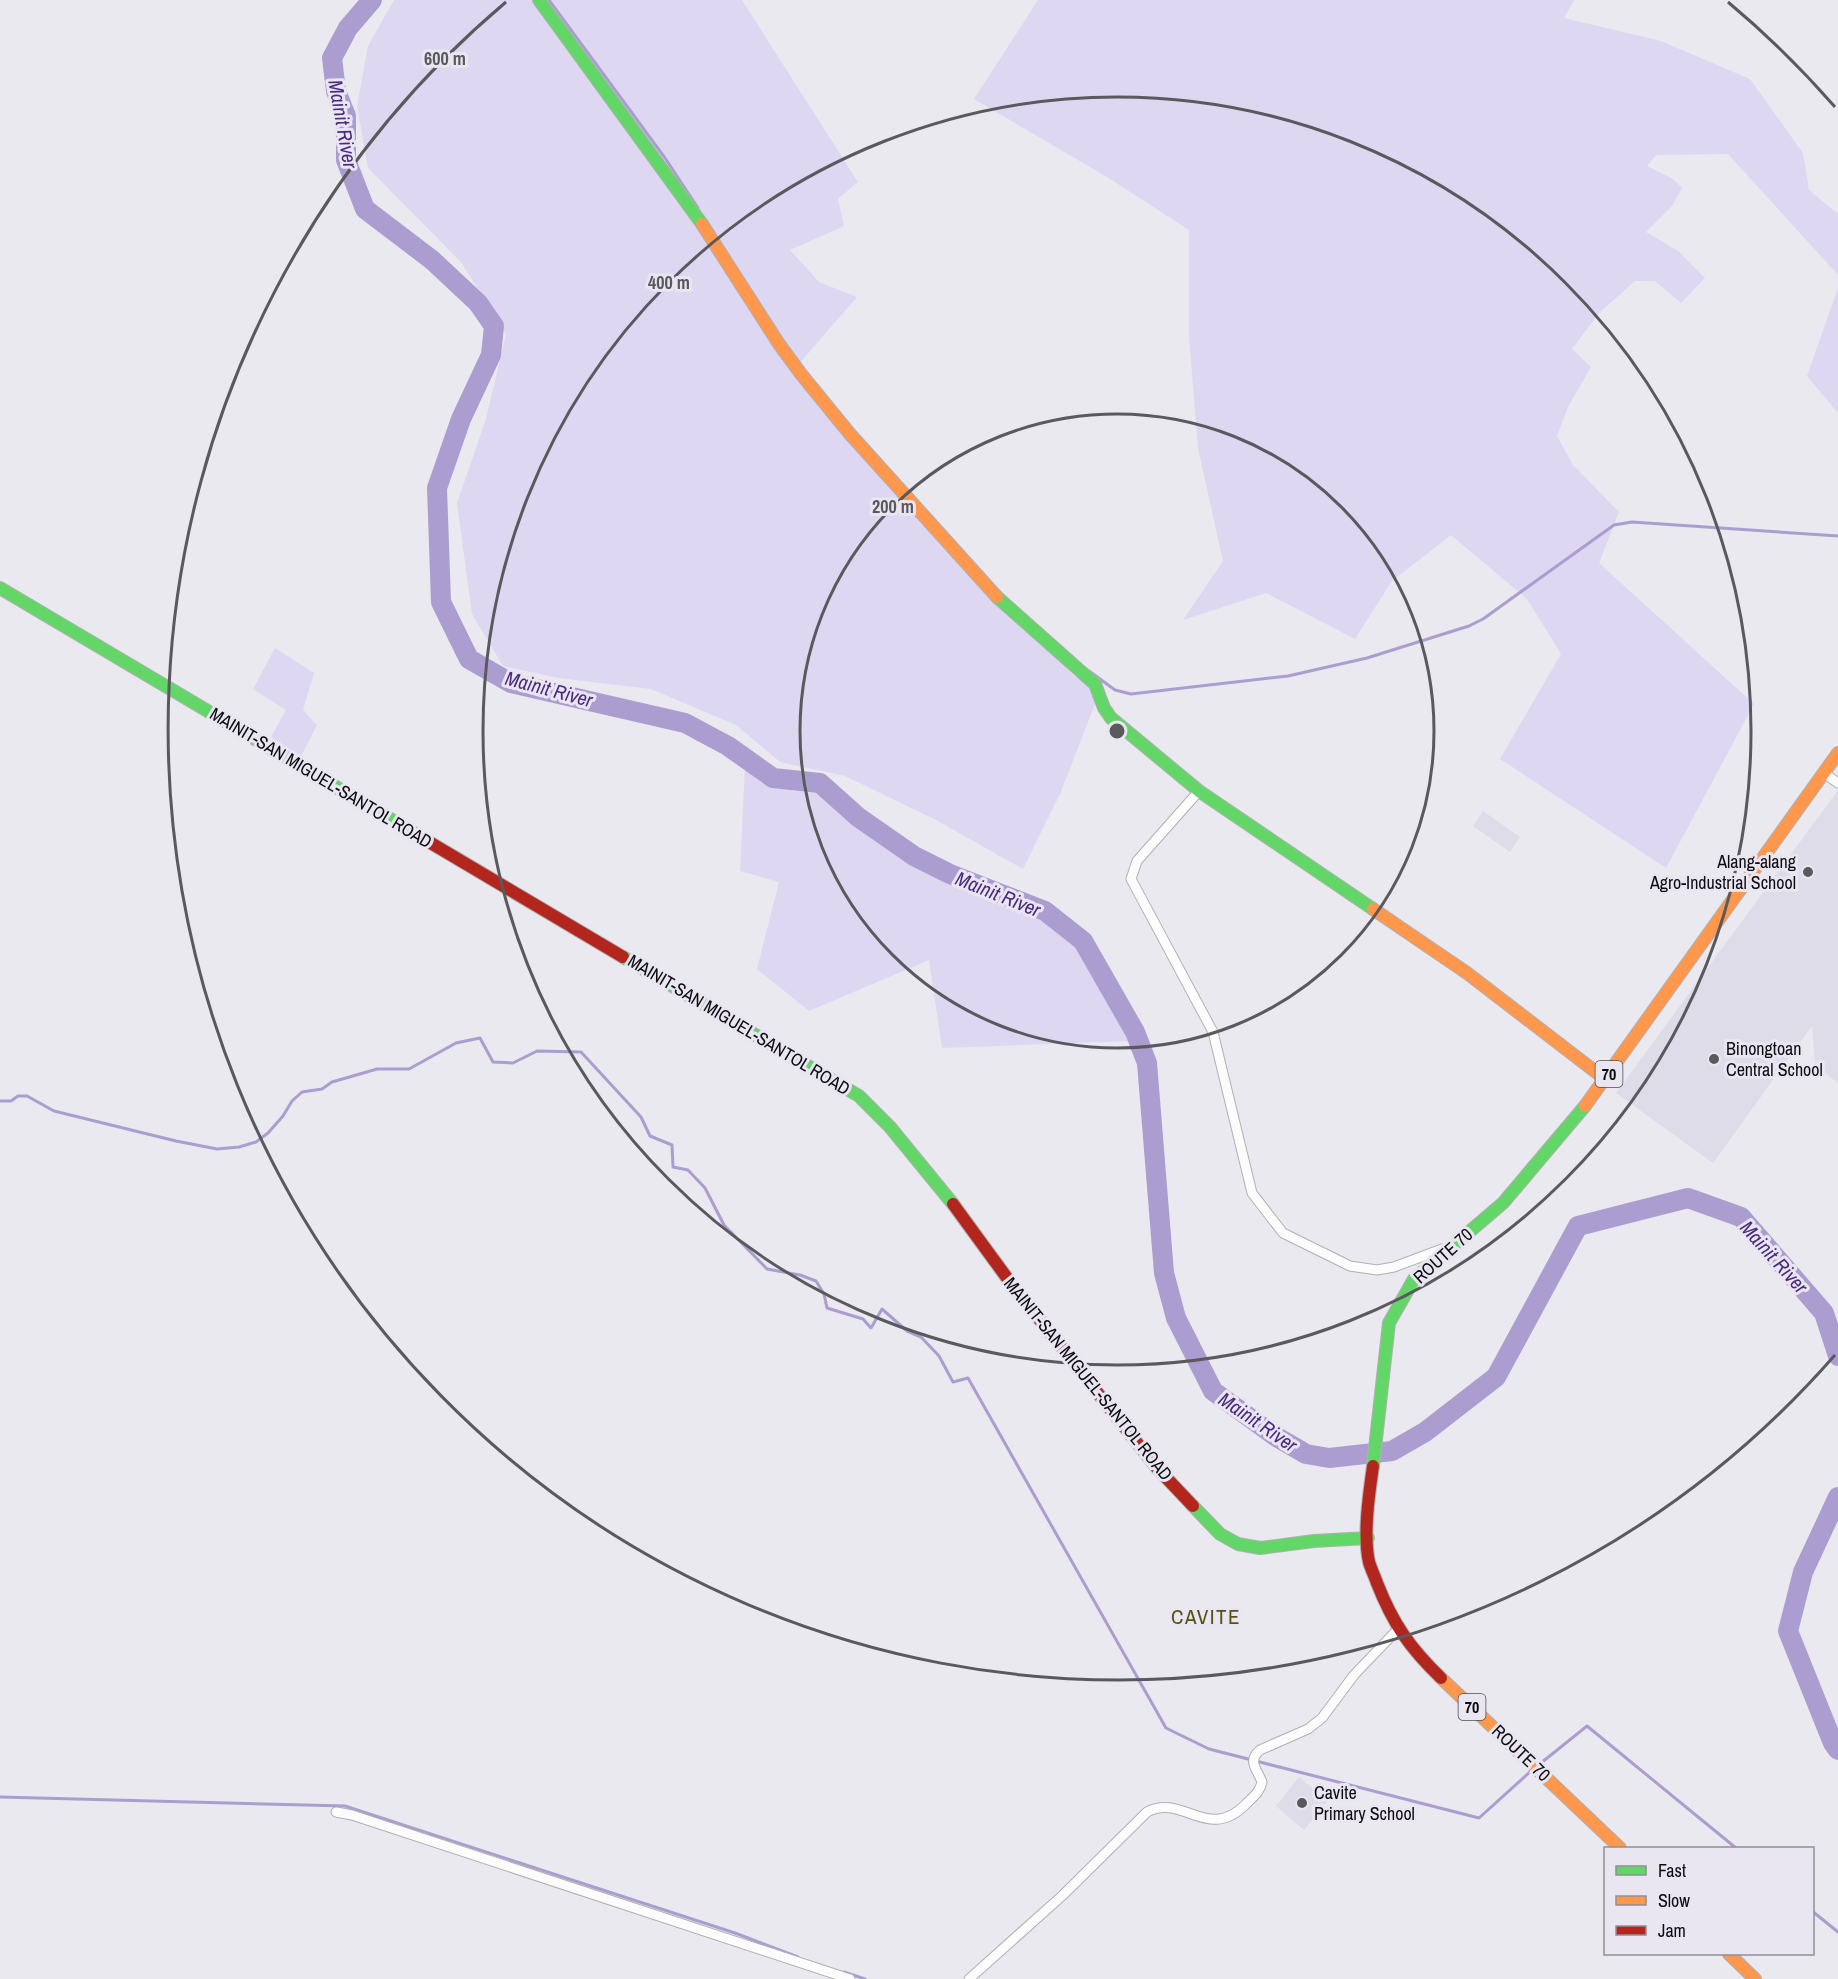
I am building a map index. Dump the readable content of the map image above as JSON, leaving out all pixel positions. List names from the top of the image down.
{
  "streets": {
    "main road": ["MAINIT-SAN MIGUEL-SANTOL ROAD", "70", "ROUTE 70"]
  },
  "crossings": [
    ["MAINIT-SAN MIGUEL-SANTOL ROAD", "ROUTE 70"]
  ],
  "districts": ["CAVITE"],
  "water": ["Mainit River"],
  "places": ["Alang-alang Agro-Industrial School", "Binongtoan Central School", "Cavite Primary School"],
  "legend": ["Fast", "Slow", "Jam"],
  "rings": ["600 m", "400 m", "200 m"]
}
